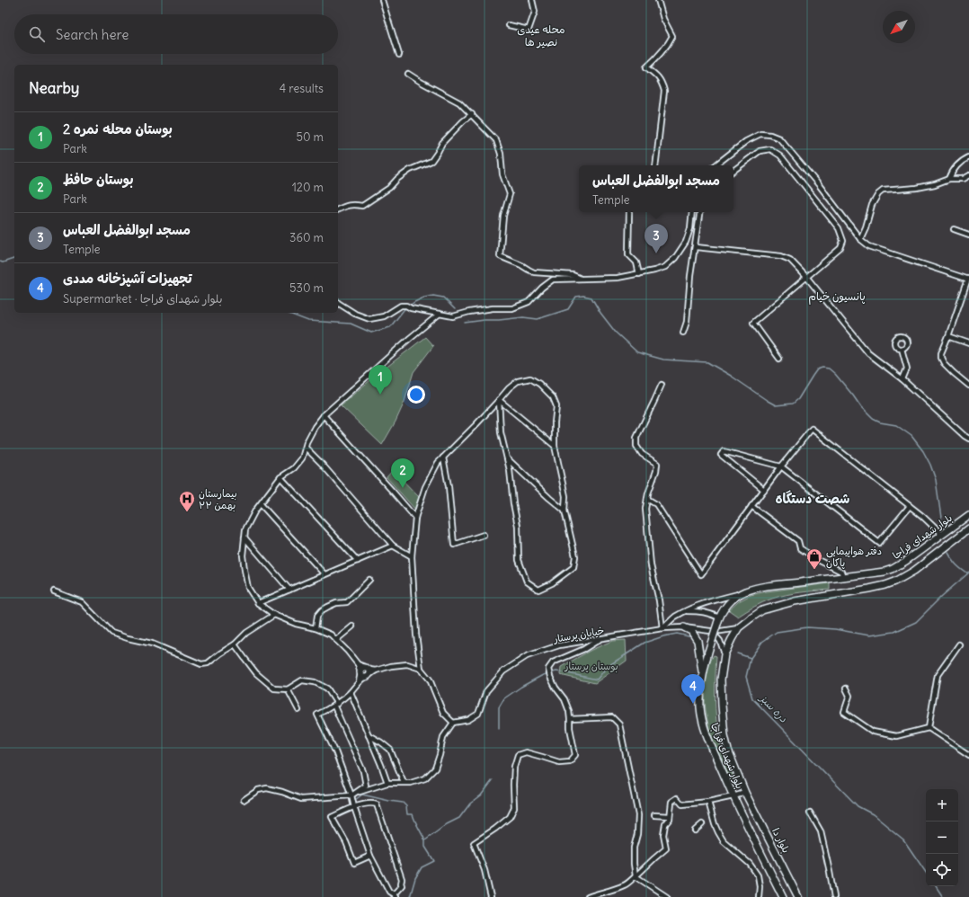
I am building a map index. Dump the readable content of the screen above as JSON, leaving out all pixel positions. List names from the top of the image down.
{
  "streets": {
    "main road": ["بلوار شهدای فراجا", "بلوار دا"],
    "street": ["خیابان پرستار"]
  },
  "crossings": [
    ["بلوار شهدای فراجا", "خیابان پرستار"],
    ["بلوار شهدای فراجا", "بلوار دا"]
  ],
  "districts": ["محله عیدی نصیر ها", "پانسیون خیام", "شصت دستگاه"],
  "water": ["دره سبز"],
  "parks": ["بوستان پرستار"],
  "places": {
    "hospital": ["بیمارستان ۲۲ بهمن"],
    "shop": ["دفتر هواپیمایی پاکان"]
  },
  "north": "bottom left",
  "page": {
    "search": "Search here",
    "heading": ["Nearby", "4 results"],
    "list": [
      {
        "mark": "1",
        "name": "بوستان محله نمره 2",
        "note": "Park",
        "value": "50 m"
      },
      {
        "mark": "2",
        "name": "بوستان حافظ",
        "note": "Park",
        "value": "120 m"
      },
      {
        "mark": "3",
        "name": "مسجد ابوالفضل العباس",
        "note": "Temple",
        "value": "360 m"
      },
      {
        "mark": "4",
        "name": "تجهیزات آشپزخانه مددی",
        "note": "Supermarket · بلوار شهدای فراجا",
        "value": "530 m"
      }
    ],
    "popup": ["مسجد ابوالفضل العباس", "Temple"],
    "pins": [
      "3",
      "1",
      "2",
      "4"
    ],
    "map_buttons": ["+", "−"]
  }
}
